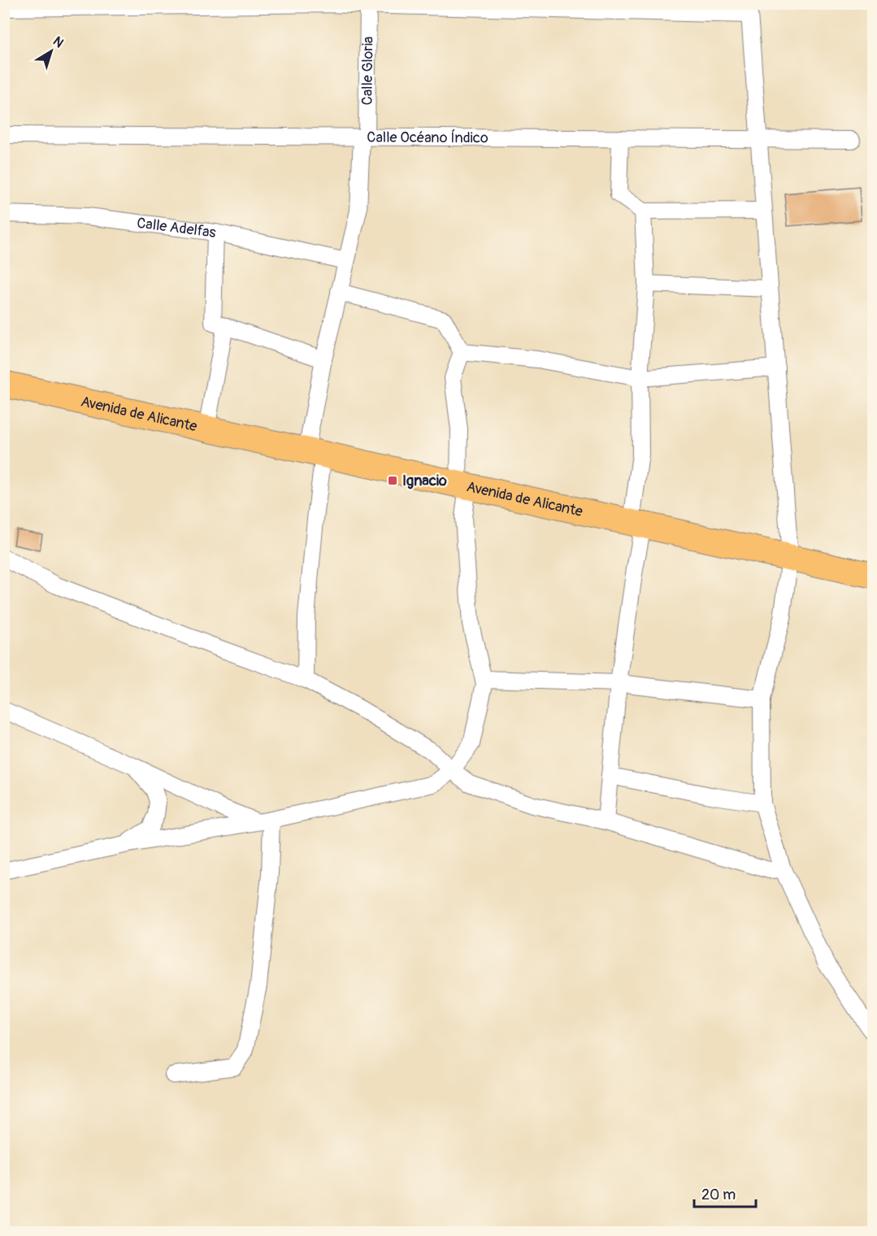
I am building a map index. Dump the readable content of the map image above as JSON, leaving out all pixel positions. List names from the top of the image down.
{
  "streets": {
    "main road": ["Avenida de Alicante"],
    "street": ["Calle Gloria", "Calle Océano Índico", "Calle Adelfas"]
  },
  "crossings": [
    ["Calle Gloria", "Calle Océano Índico"],
    ["Calle Gloria", "Calle Adelfas"],
    ["Calle Gloria", "Avenida de Alicante"]
  ],
  "places": {
    "transit": ["Ignacio"]
  },
  "scale_bar": "20 m",
  "north": "top right"
}
